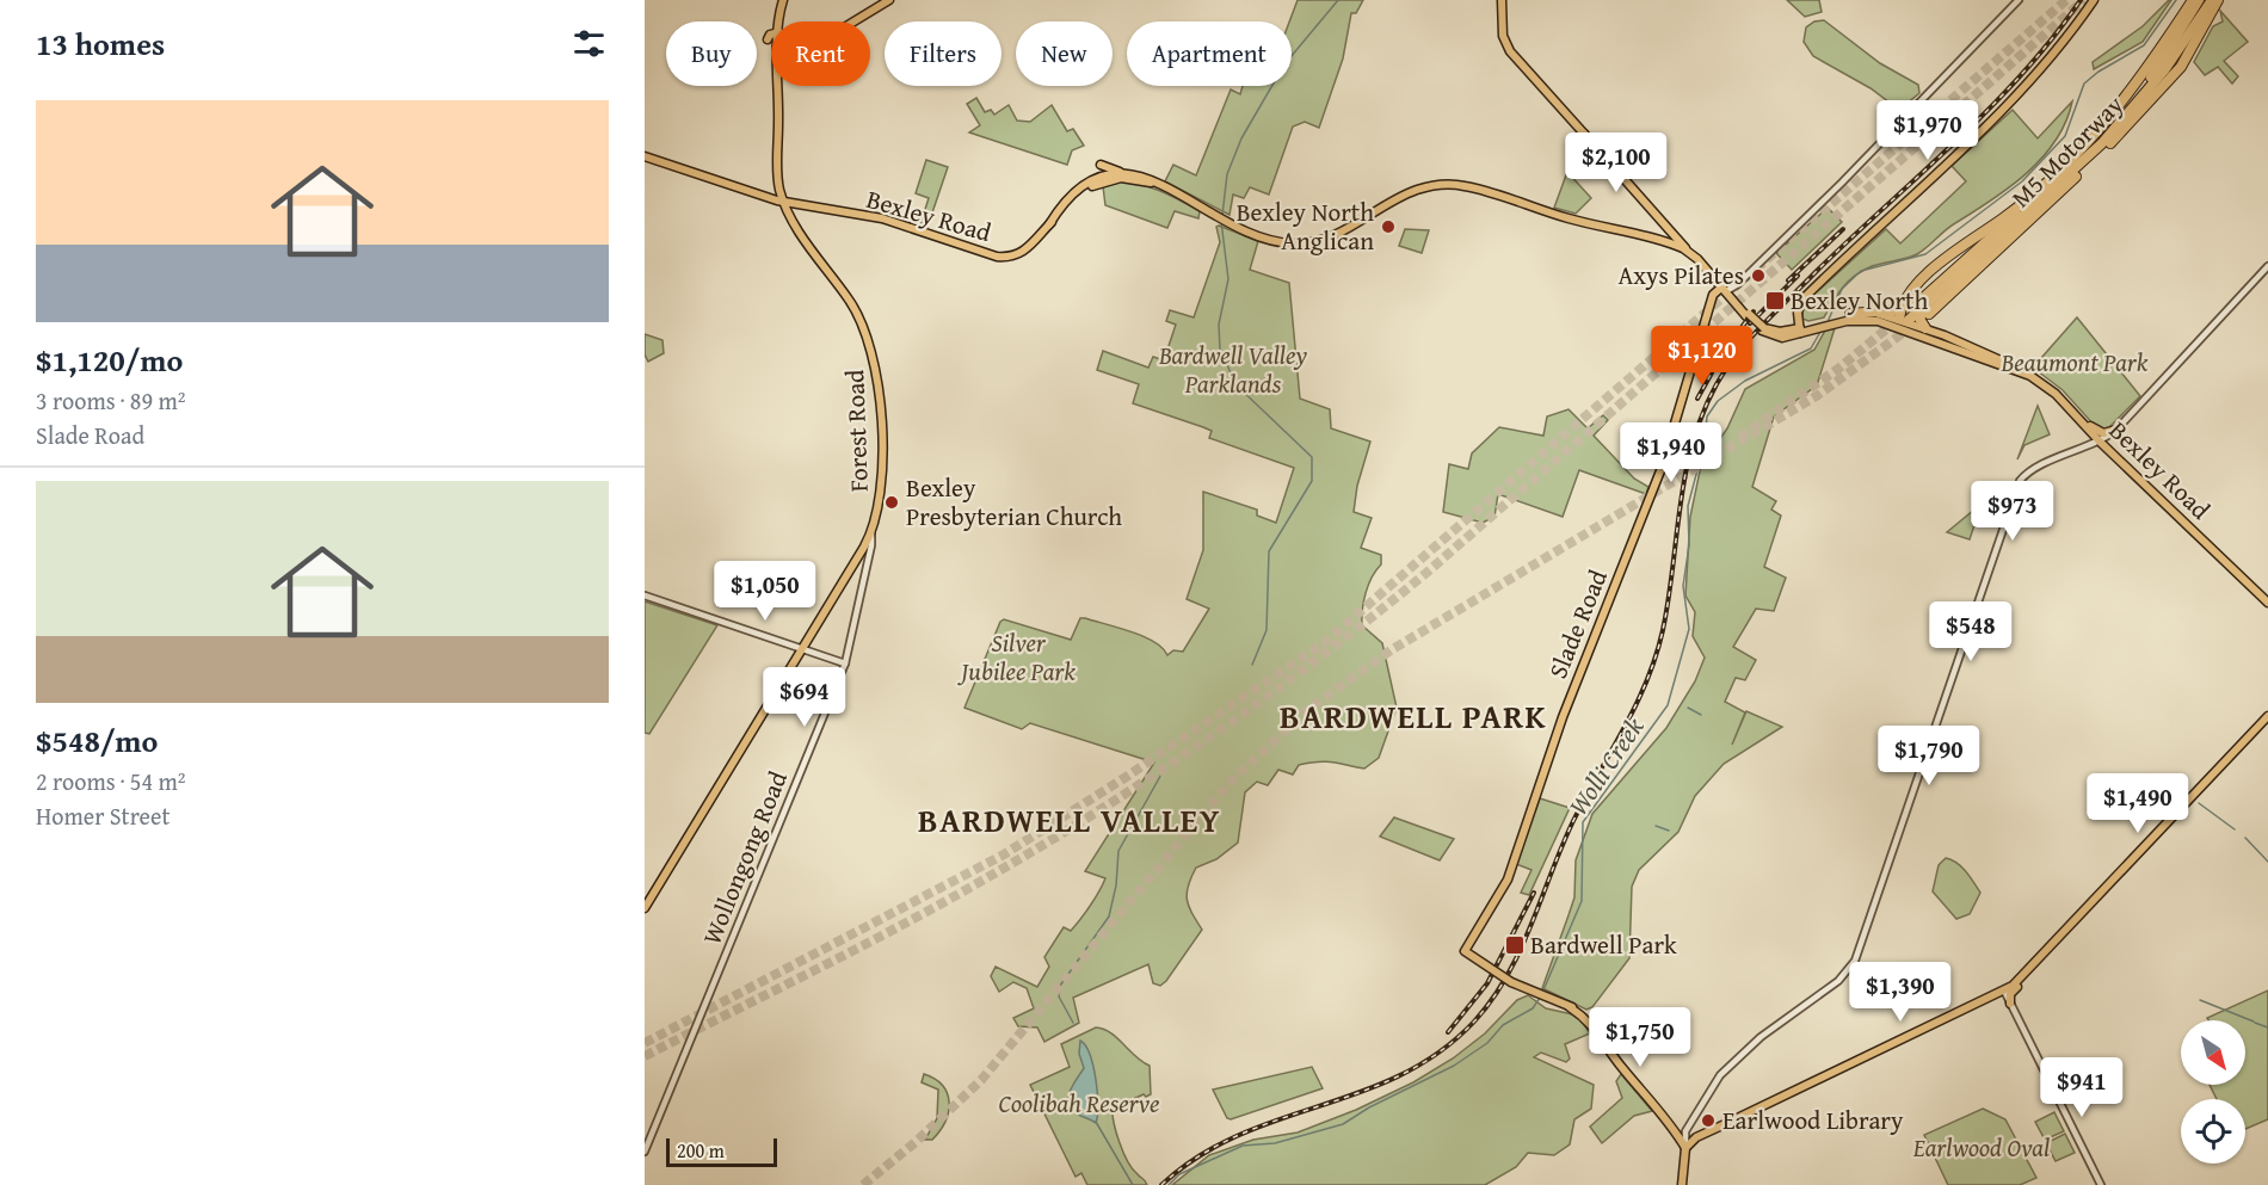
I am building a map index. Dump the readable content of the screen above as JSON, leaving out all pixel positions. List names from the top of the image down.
{
  "streets": {
    "highway": ["M5 Motorway"],
    "main road": ["Bexley Road", "Forest Road", "Slade Road"],
    "street": ["Wollongong Road"]
  },
  "crossings": [
    ["Bexley Road", "Forest Road"],
    ["Bexley Road", "Slade Road"],
    ["Forest Road", "Wollongong Road"]
  ],
  "districts": ["BARDWELL PARK", "BARDWELL VALLEY"],
  "water": ["Wolli Creek"],
  "parks": [
    "Bardwell Valley Parklands",
    "Beaumont Park",
    "Silver Jubilee Park",
    "Coolibah Reserve",
    "Earlwood Oval"
  ],
  "places": {
    "other": [
      "Bexley North Anglican",
      "Axys Pilates",
      "Bexley Presbyterian Church",
      "Earlwood Library"
    ],
    "transit": ["Bexley North", "Bardwell Park"]
  },
  "scale_bar": "200 m",
  "north": "bottom right",
  "page": {
    "heading": "13 homes",
    "chip": [
      "Buy",
      "Rent",
      "Filters",
      "New",
      "Apartment"
    ],
    "list": [
      {
        "name": "$1,120/mo",
        "note": "3 rooms · 89 m² · Slade Road"
      },
      {
        "name": "$548/mo",
        "note": "2 rooms · 54 m² · Homer Street"
      }
    ],
    "price": [
      "$1,970",
      "$2,100",
      "$1,120",
      "$1,940",
      "$973",
      "$1,050",
      "$548",
      "$694",
      "$1,790",
      "$1,490",
      "$1,390",
      "$1,750",
      "$941"
    ],
    "scale": "200 m"
  }
}
